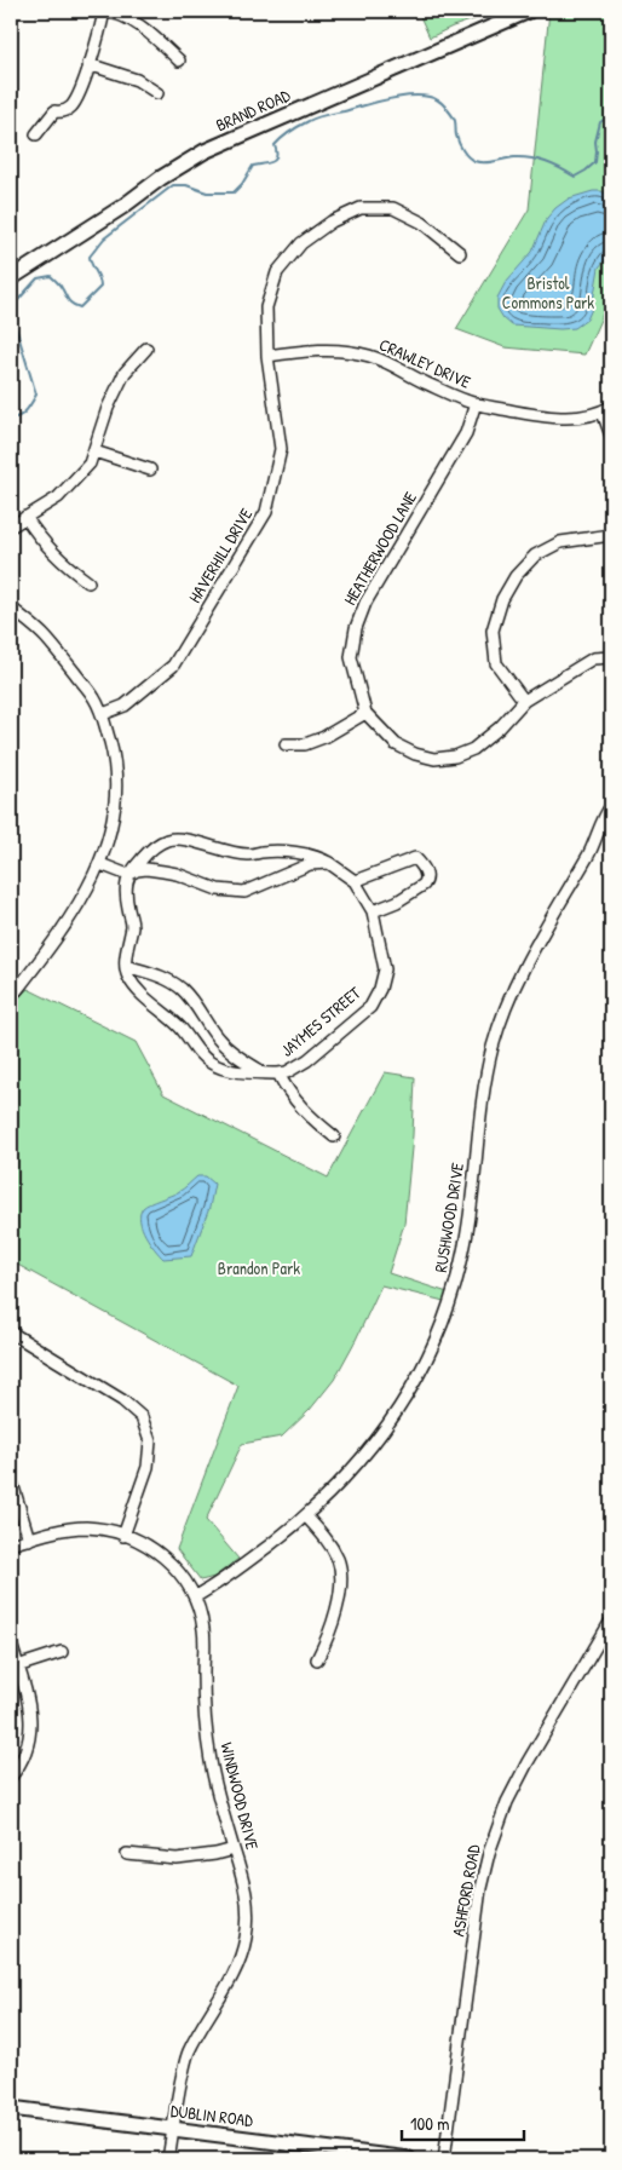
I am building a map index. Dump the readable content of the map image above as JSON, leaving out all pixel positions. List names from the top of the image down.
{
  "streets": {
    "main road": ["BRAND ROAD", "DUBLIN ROAD"],
    "street": [
      "CRAWLEY DRIVE",
      "HEATHERWOOD LANE",
      "HAVERHILL DRIVE",
      "JAYMES STREET",
      "RUSHWOOD DRIVE",
      "WINDWOOD DRIVE",
      "ASHFORD ROAD"
    ]
  },
  "crossings": [
    ["CRAWLEY DRIVE", "HEATHERWOOD LANE"],
    ["CRAWLEY DRIVE", "HAVERHILL DRIVE"],
    ["RUSHWOOD DRIVE", "WINDWOOD DRIVE"],
    ["WINDWOOD DRIVE", "DUBLIN ROAD"]
  ],
  "parks": ["Bristol Commons Park", "Brandon Park"],
  "scale_bar": "100 m"
}
